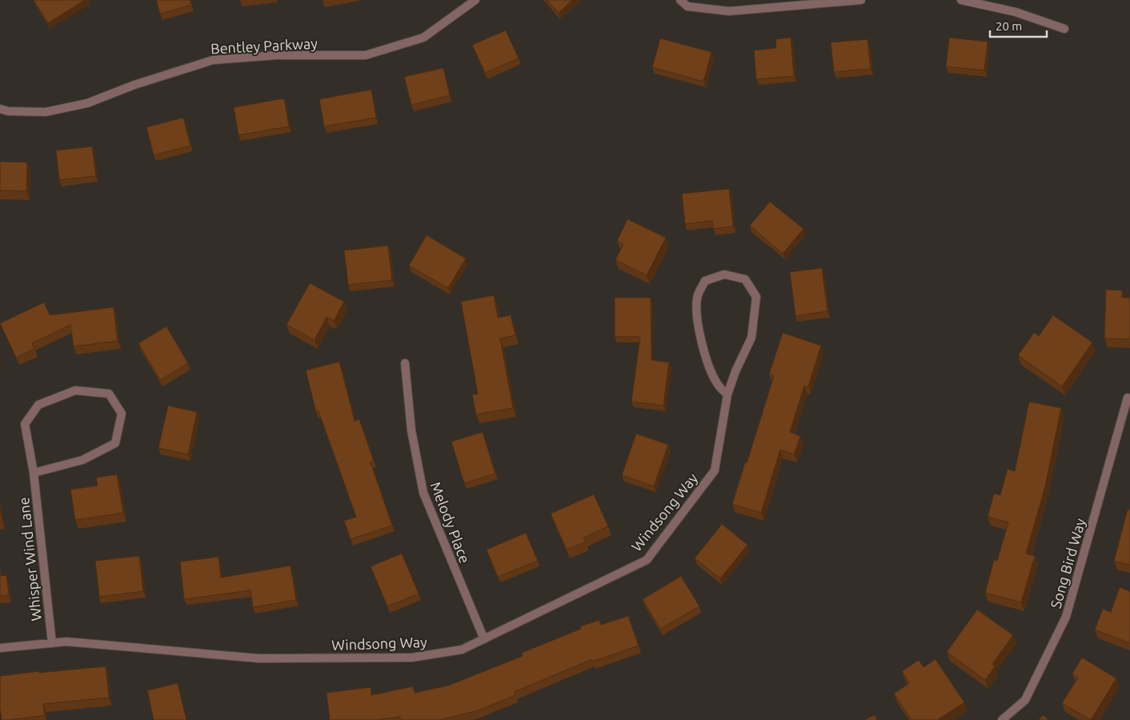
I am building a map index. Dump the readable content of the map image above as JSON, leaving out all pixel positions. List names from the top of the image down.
{
  "streets": {
    "street": [
      "Bentley Parkway",
      "Windsong Way",
      "Melody Place",
      "Whisper Wind Lane",
      "Song Bird Way"
    ]
  },
  "crossings": [
    ["Windsong Way", "Melody Place"],
    ["Windsong Way", "Whisper Wind Lane"]
  ],
  "scale_bar": "20 m"
}
